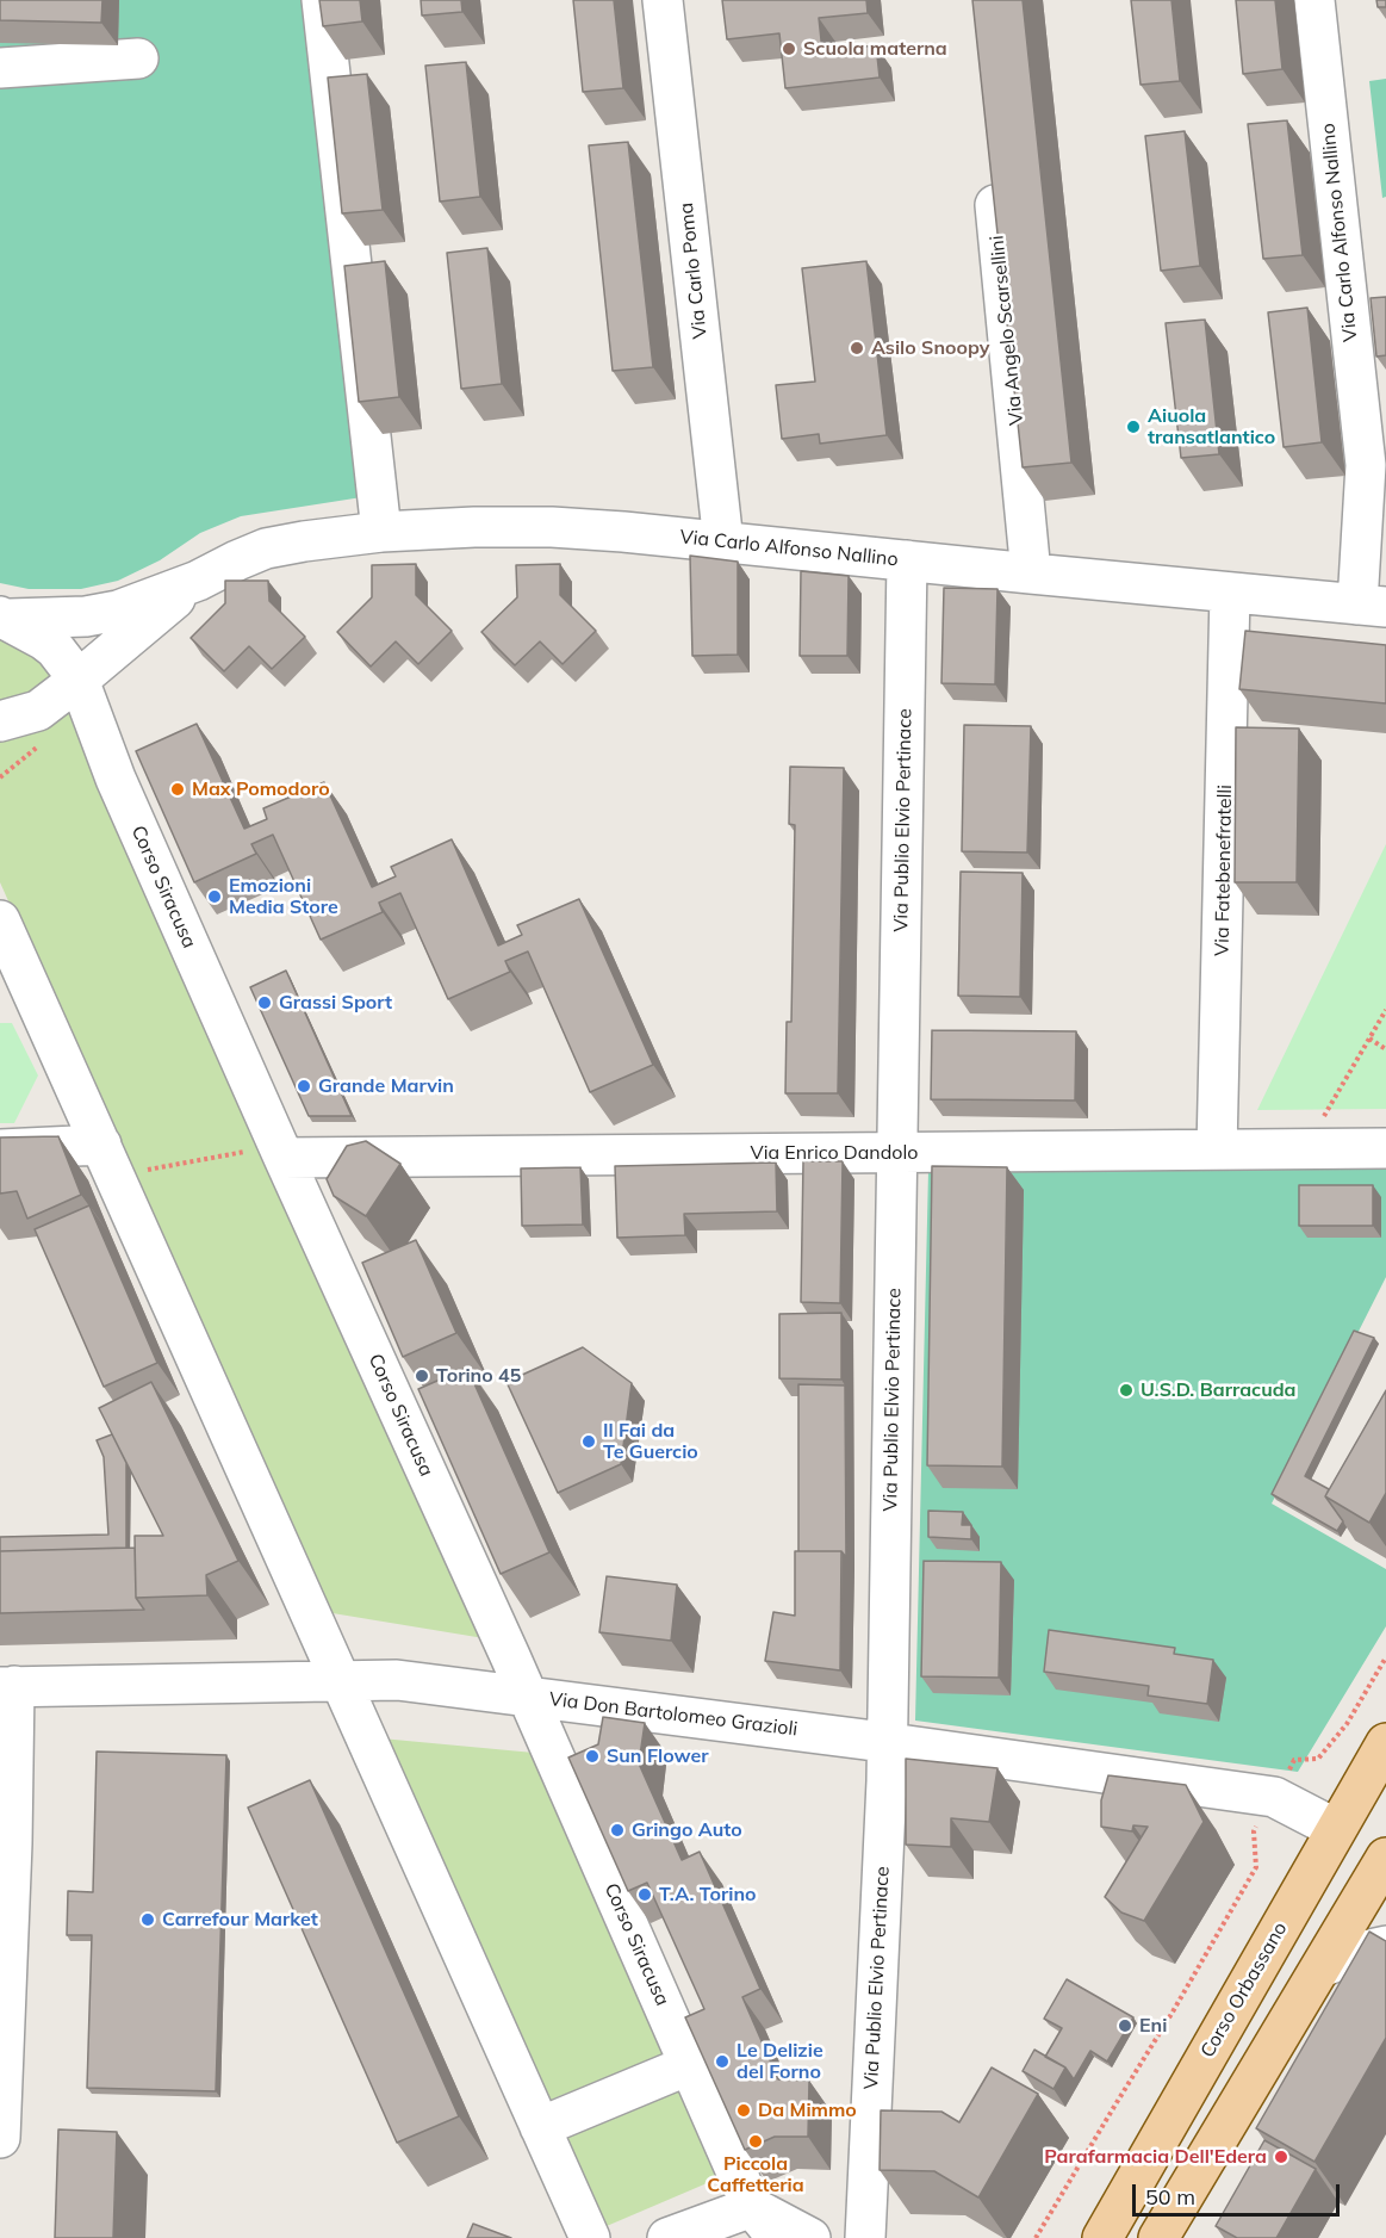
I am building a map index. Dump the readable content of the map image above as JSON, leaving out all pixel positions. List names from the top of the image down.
{
  "streets": {
    "main road": ["Corso Orbassano"],
    "street": [
      "Via Carlo Alfonso Nallino",
      "Via Carlo Poma",
      "Via Angelo Scarsellini",
      "Via Publio Elvio Pertinace",
      "Via Fatebenefratelli",
      "Corso Siracusa",
      "Via Enrico Dandolo",
      "Via Don Bartolomeo Grazioli"
    ]
  },
  "crossings": [
    ["Via Carlo Alfonso Nallino", "Via Carlo Poma"],
    ["Via Carlo Alfonso Nallino", "Via Angelo Scarsellini"],
    ["Via Carlo Alfonso Nallino", "Via Publio Elvio Pertinace"],
    ["Via Carlo Alfonso Nallino", "Via Fatebenefratelli"],
    ["Via Carlo Alfonso Nallino", "Corso Siracusa"],
    ["Via Publio Elvio Pertinace", "Via Enrico Dandolo"],
    ["Via Publio Elvio Pertinace", "Via Don Bartolomeo Grazioli"],
    ["Via Fatebenefratelli", "Via Enrico Dandolo"],
    ["Corso Siracusa", "Via Enrico Dandolo"],
    ["Corso Siracusa", "Via Don Bartolomeo Grazioli"],
    ["Via Don Bartolomeo Grazioli", "Corso Orbassano"]
  ],
  "places": [
    "Scuola materna",
    "Asilo Snoopy",
    "Aiuola transatlantico",
    "Max Pomodoro",
    "Emozioni Media Store",
    "Grassi Sport",
    "Grande Marvin",
    "Torino 45",
    "U.S.D. Barracuda",
    "Il Fai da Te Guercio",
    "Sun Flower",
    "Gringo Auto",
    "T.A. Torino",
    "Carrefour Market",
    "Eni",
    "Le Delizie del Forno",
    "Da Mimmo",
    "Piccola Caffetteria",
    "Parafarmacia Dell'Edera"
  ],
  "scale_bar": "50 m"
}
